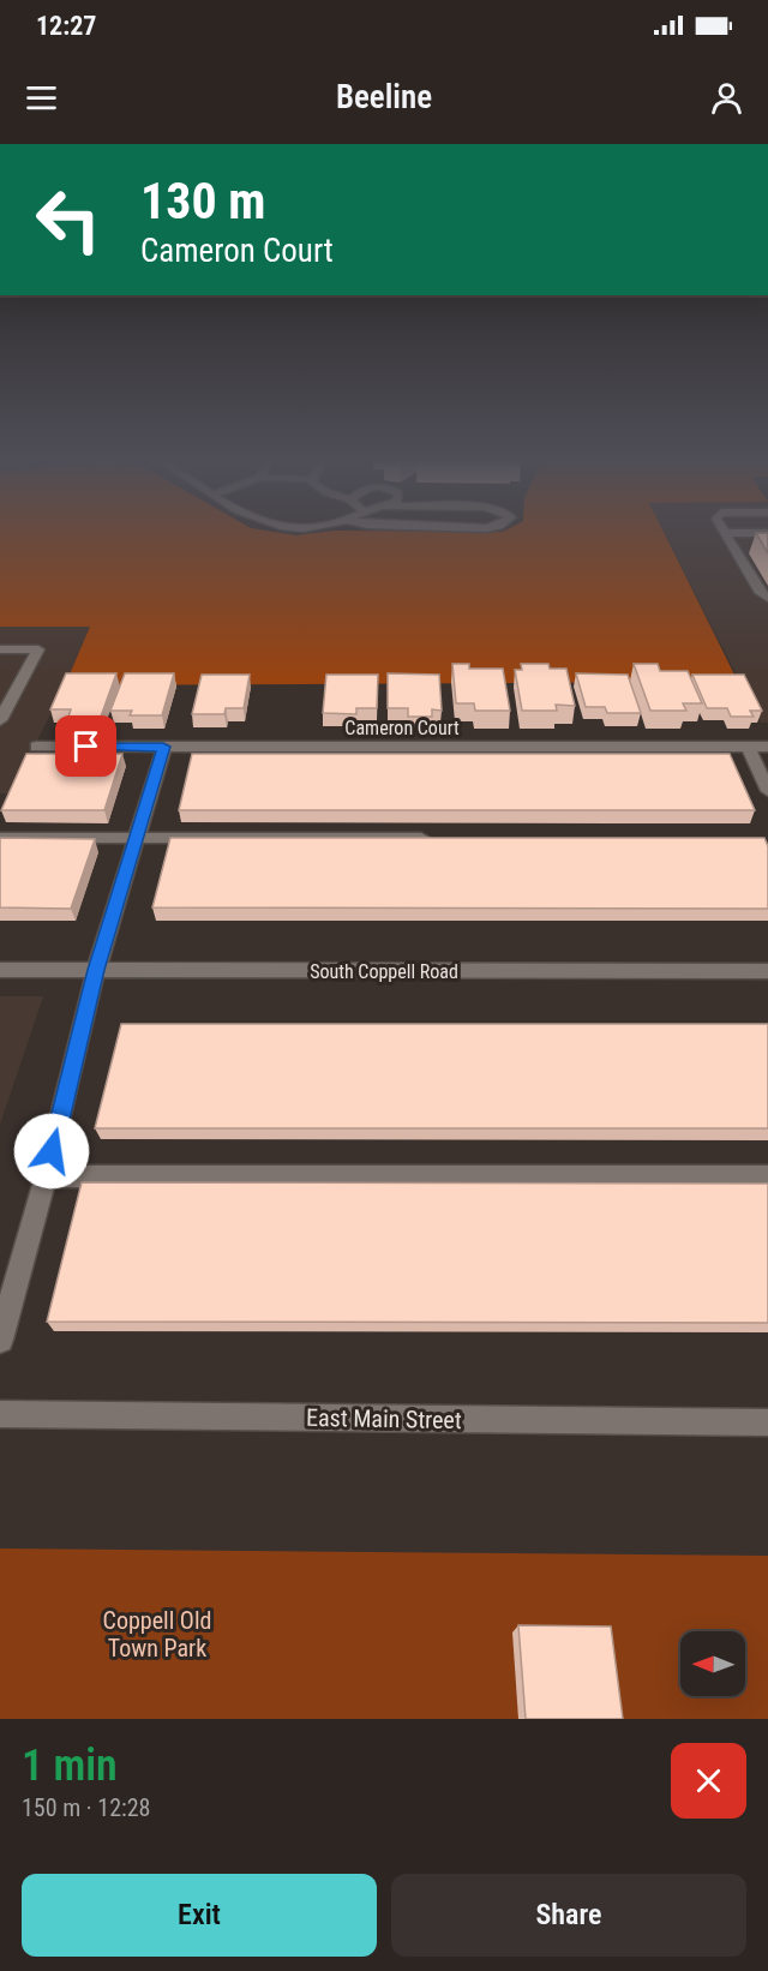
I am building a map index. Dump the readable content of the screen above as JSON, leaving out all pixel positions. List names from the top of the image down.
{
  "streets": {
    "street": ["Cameron Court", "South Coppell Road", "East Main Street"]
  },
  "parks": ["Coppell Old Town Park"],
  "north": "left",
  "page": {
    "status": "12:27",
    "header": "Beeline",
    "turn": ["130 m", "Cameron Court"],
    "heading": ["1 min", "150 m · 12:28"],
    "buttons": ["Exit", "Share"]
  }
}
